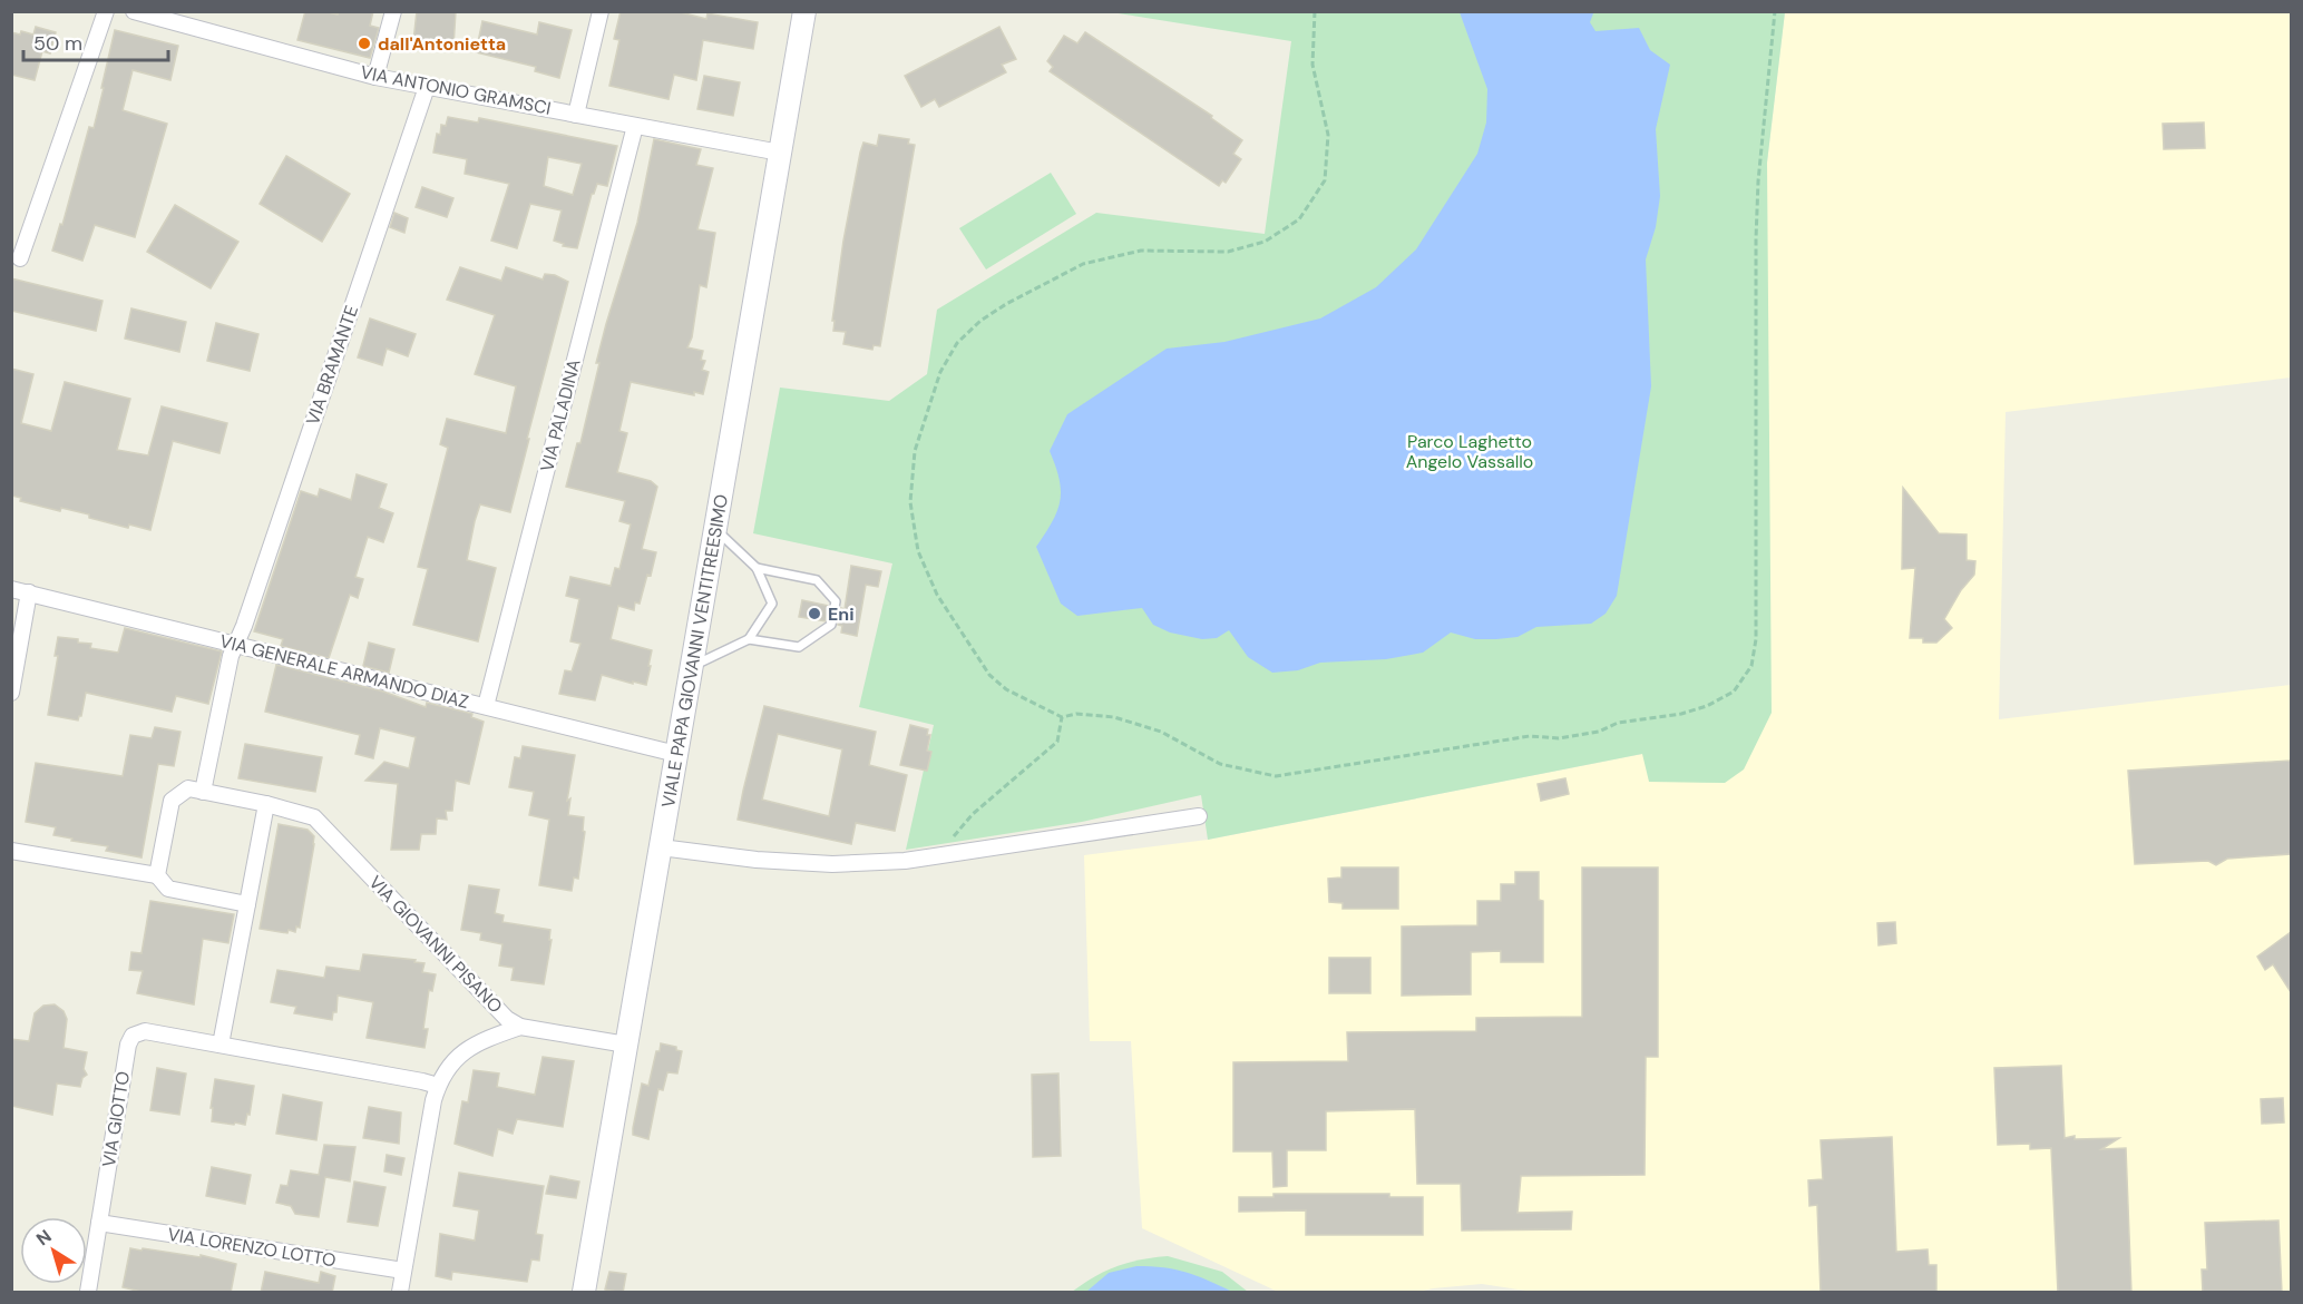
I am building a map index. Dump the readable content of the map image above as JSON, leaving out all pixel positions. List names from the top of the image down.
{
  "streets": {
    "street": [
      "VIA ANTONIO GRAMSCI",
      "VIA BRAMANTE",
      "VIA PALADINA",
      "VIALE PAPA GIOVANNI VENTITREESIMO",
      "VIA GENERALE ARMANDO DIAZ",
      "VIA GIOVANNI PISANO",
      "VIA GIOTTO",
      "VIA LORENZO LOTTO"
    ]
  },
  "crossings": [
    ["VIA ANTONIO GRAMSCI", "VIA BRAMANTE"],
    ["VIA ANTONIO GRAMSCI", "VIA PALADINA"],
    ["VIA ANTONIO GRAMSCI", "VIALE PAPA GIOVANNI VENTITREESIMO"],
    ["VIA BRAMANTE", "VIA GENERALE ARMANDO DIAZ"],
    ["VIA BRAMANTE", "VIA GIOVANNI PISANO"],
    ["VIA PALADINA", "VIA GENERALE ARMANDO DIAZ"],
    ["VIALE PAPA GIOVANNI VENTITREESIMO", "VIA GENERALE ARMANDO DIAZ"],
    ["VIALE PAPA GIOVANNI VENTITREESIMO", "VIA GIOVANNI PISANO"],
    ["VIA GIOTTO", "VIA LORENZO LOTTO"]
  ],
  "parks": ["Parco Laghetto Angelo Vassallo"],
  "places": ["dall'Antonietta", "Eni"],
  "scale_bar": "50 m",
  "north": "top left"
}
